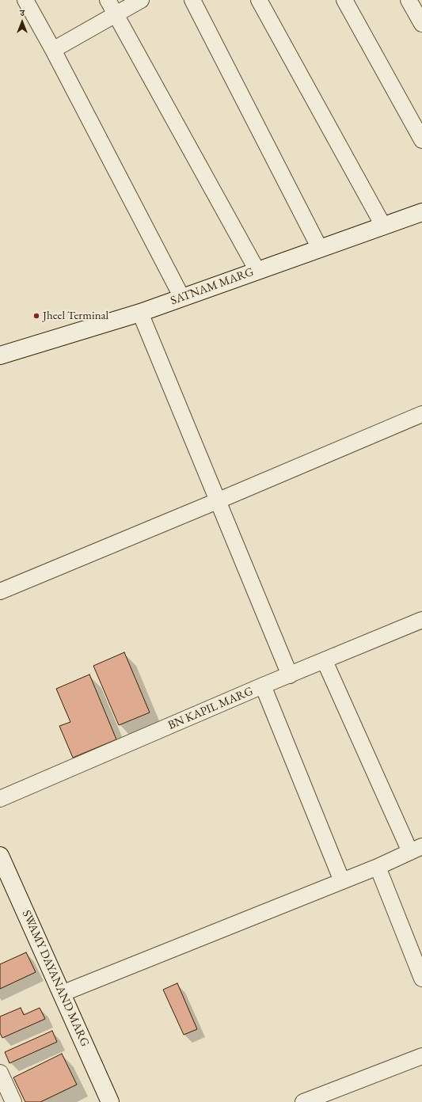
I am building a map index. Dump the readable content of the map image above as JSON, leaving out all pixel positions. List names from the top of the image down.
{
  "streets": {
    "street": ["SATNAM MARG", "BN KAPIL MARG", "SWAMY DAYANAND MARG"]
  },
  "places": ["Jheel Terminal"],
  "north": "top"
}
